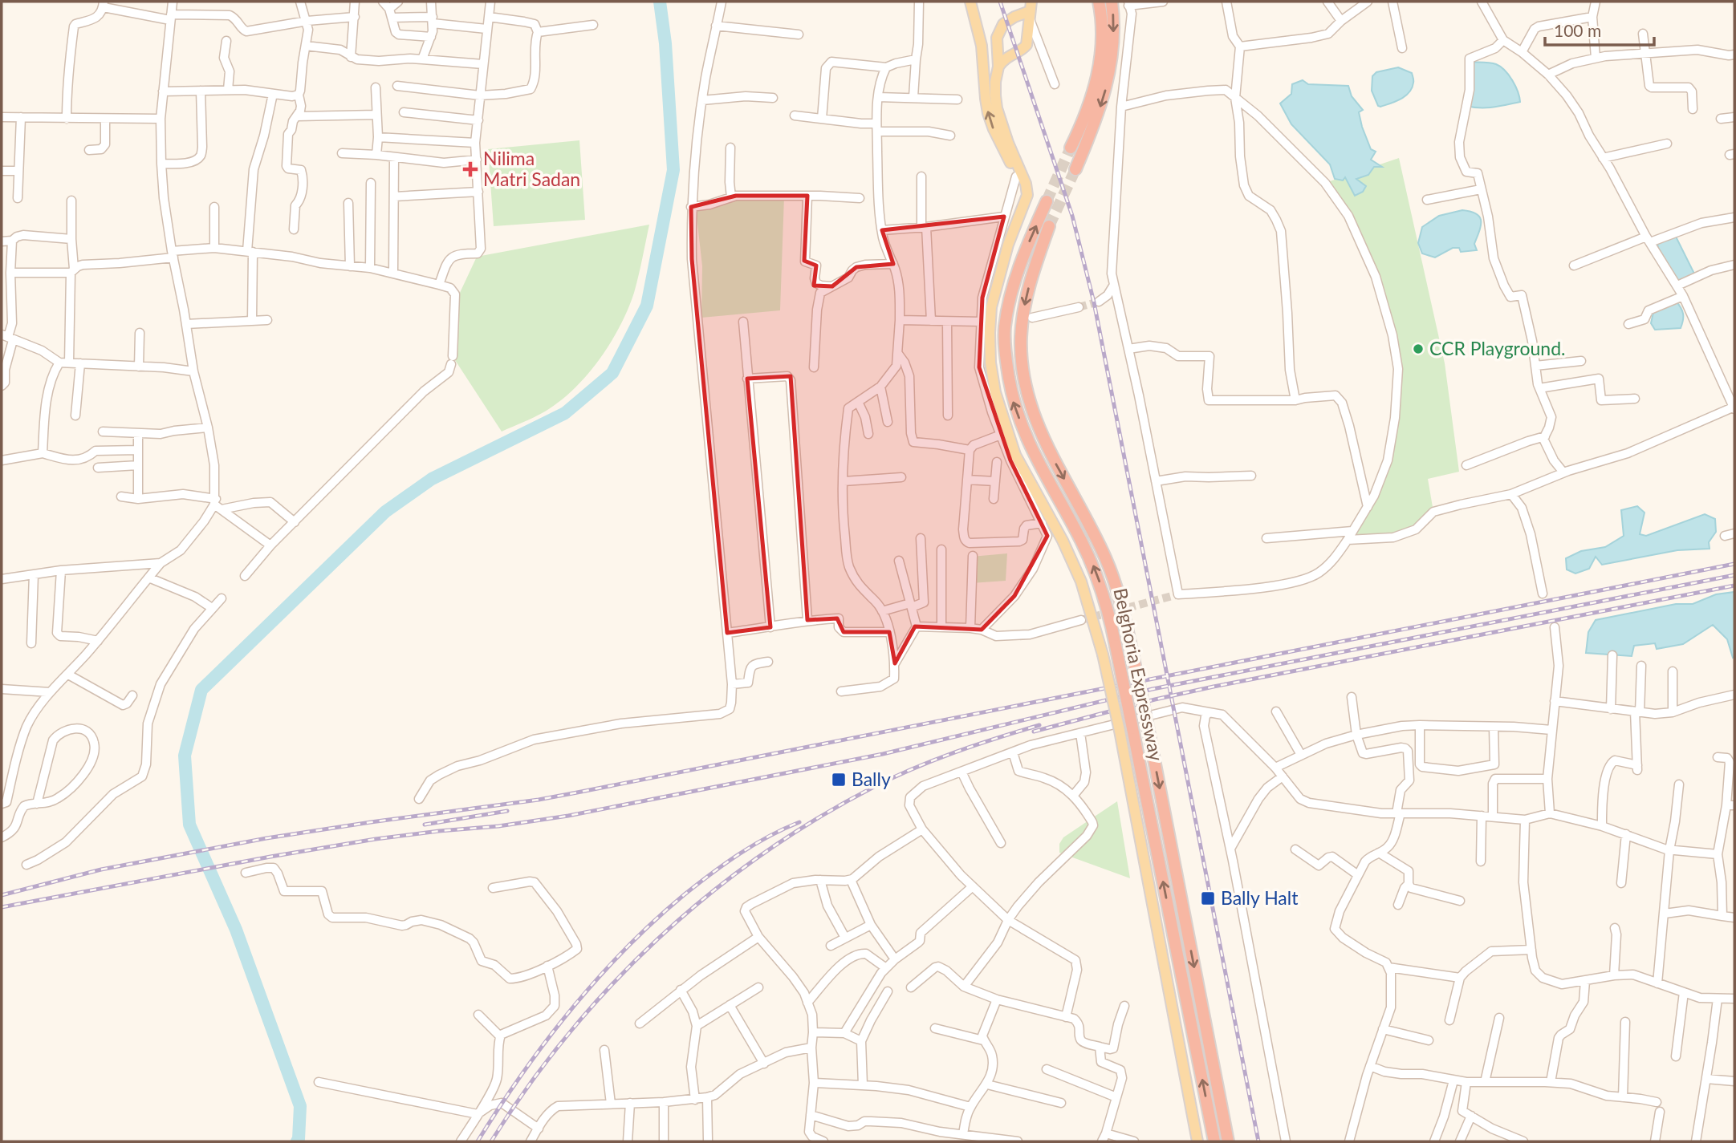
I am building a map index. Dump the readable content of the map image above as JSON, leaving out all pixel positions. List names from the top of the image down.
{
  "streets": {
    "highway": ["Belghoria Expressway"]
  },
  "places": {
    "health": ["Nilima Matri Sadan"],
    "other": ["CCR Playground."],
    "transit": ["Bally", "Bally Halt"]
  },
  "scale_bar": "100 m"
}
